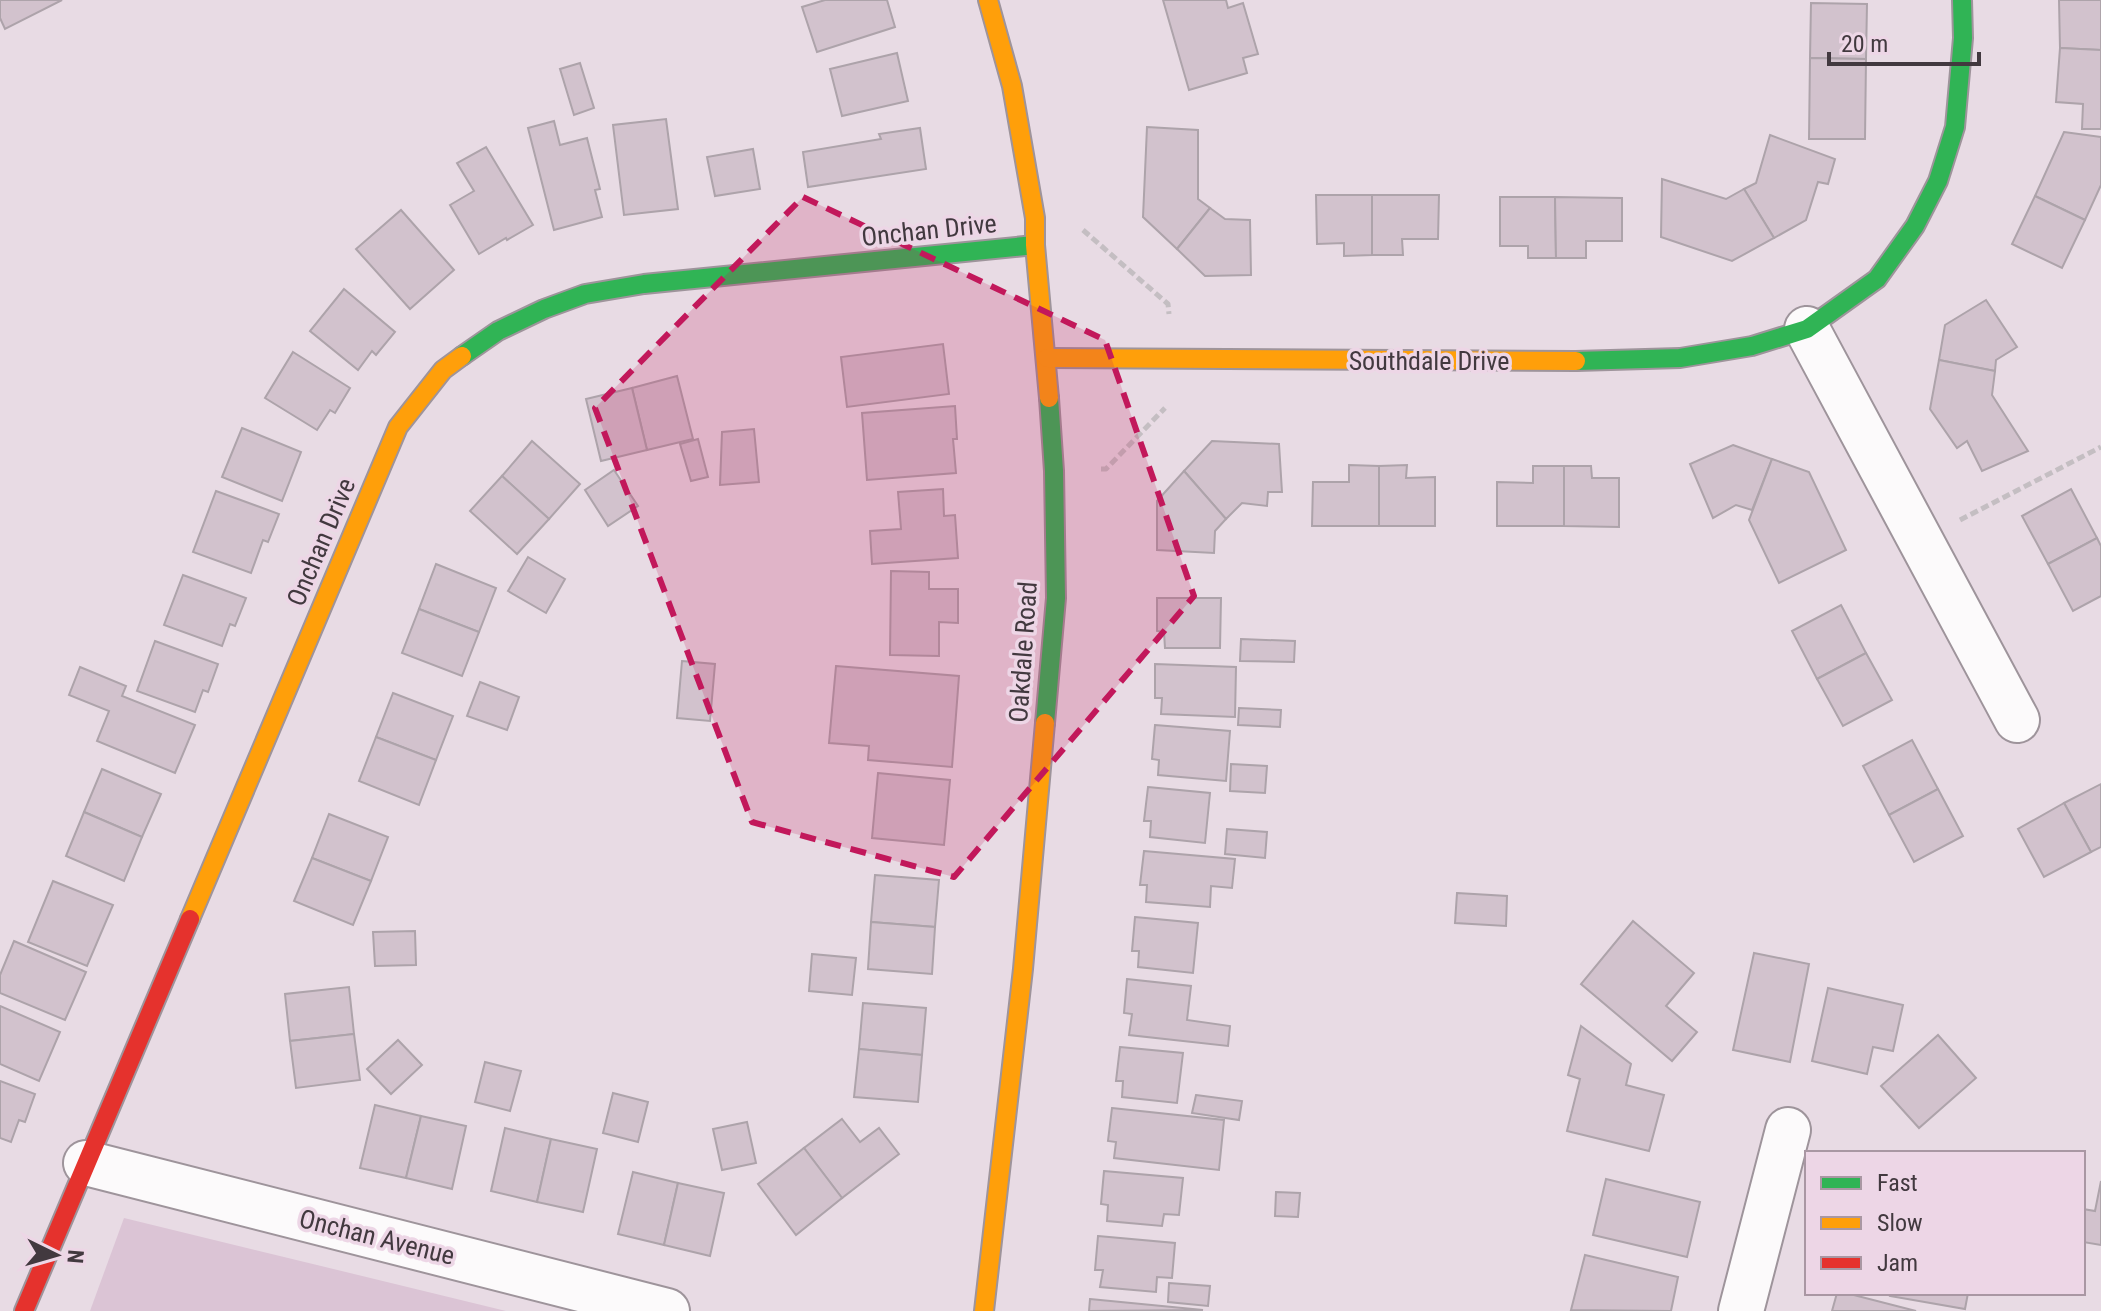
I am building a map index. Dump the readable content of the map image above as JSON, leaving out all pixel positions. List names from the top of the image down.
{
  "streets": {
    "street": [
      "Onchan Drive",
      "Southdale Drive",
      "Oakdale Road",
      "Onchan Avenue"
    ]
  },
  "crossings": [
    ["Onchan Drive", "Oakdale Road"],
    ["Onchan Drive", "Onchan Avenue"],
    ["Southdale Drive", "Oakdale Road"]
  ],
  "legend": ["Fast", "Slow", "Jam"],
  "scale_bar": "20 m",
  "north": "right"
}
